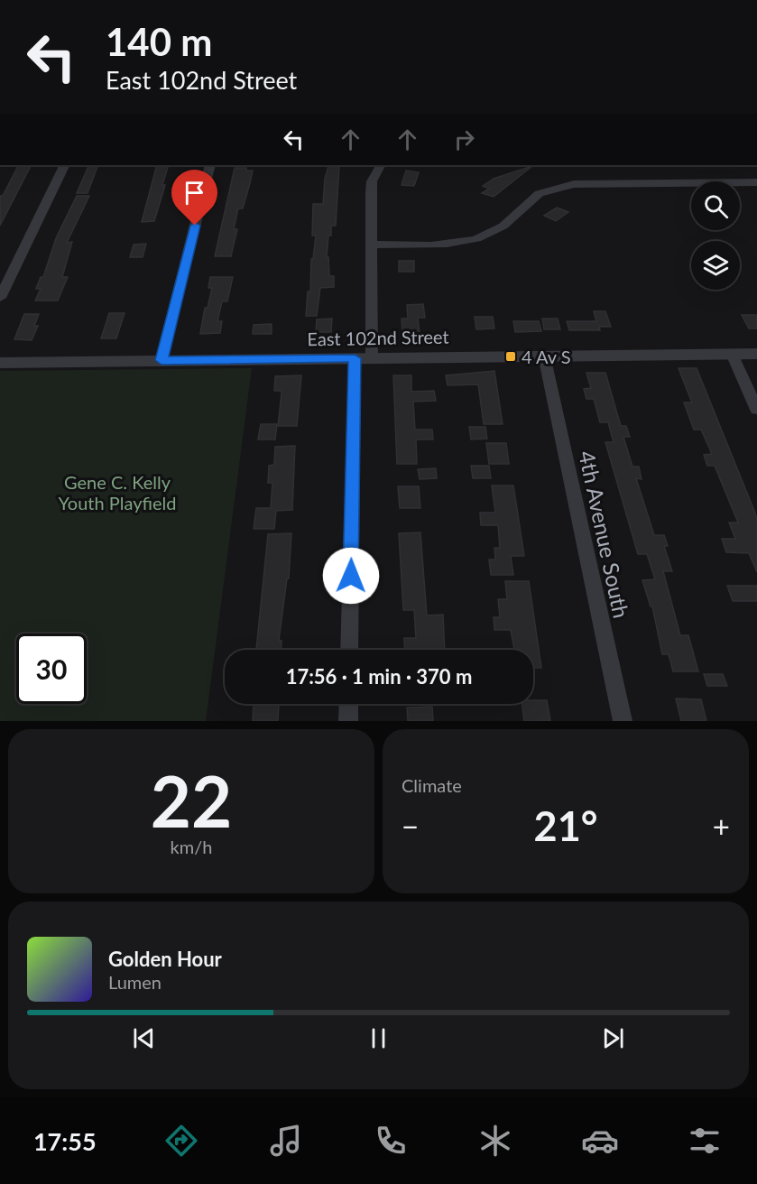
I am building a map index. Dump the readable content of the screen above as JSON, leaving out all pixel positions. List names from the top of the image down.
{
  "streets": {
    "street": ["East 102nd Street", "4th Avenue South"]
  },
  "crossings": [
    ["East 102nd Street", "4th Avenue South"]
  ],
  "parks": ["Gene C. Kelly Youth Playfield"],
  "places": {
    "transit": ["4 Av S"]
  },
  "page": {
    "turn": ["140 m", "East 102nd Street"],
    "limit": "30",
    "trip": "17:56 · 1 min · 370 m",
    "tile": [
      ["22", "km/h"],
      "Climate"
    ],
    "heat": ["−", "21°", "+"],
    "song": ["Golden Hour", "Lumen"],
    "tabs": "17:55"
  }
}
